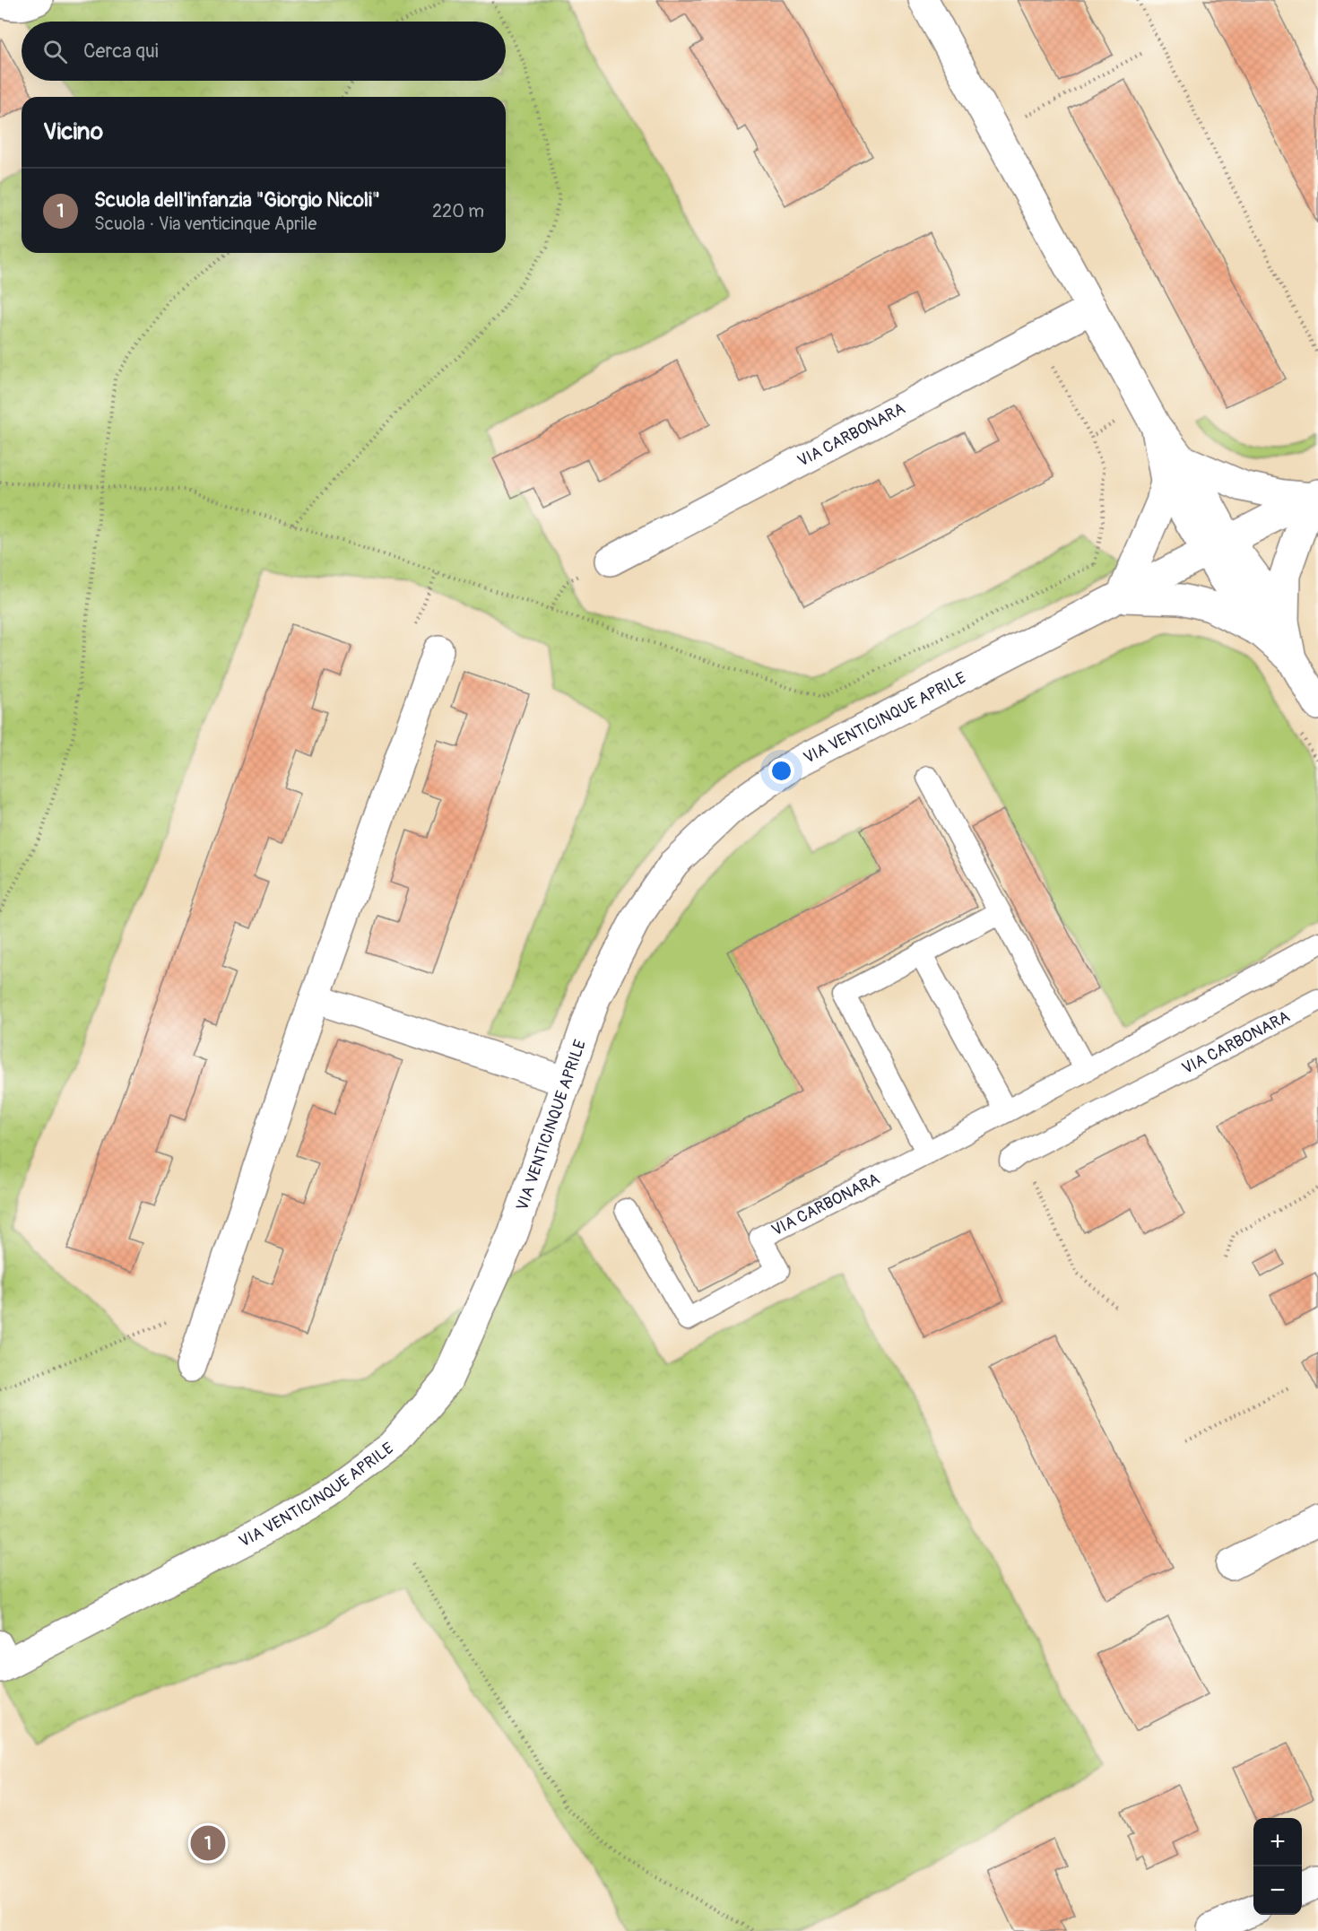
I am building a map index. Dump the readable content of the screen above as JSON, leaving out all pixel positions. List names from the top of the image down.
{
  "streets": {
    "street": ["VIA CARBONARA", "VIA VENTICINQUE APRILE"]
  },
  "page": {
    "search": "Cerca qui",
    "heading": "Vicino",
    "list": [
      {
        "mark": "1",
        "name": "Scuola dell'infanzia \"Giorgio Nicoli\"",
        "note": "Scuola · Via venticinque Aprile",
        "value": "220 m"
      }
    ],
    "map_buttons": ["+", "−"],
    "pins": "1"
  }
}
